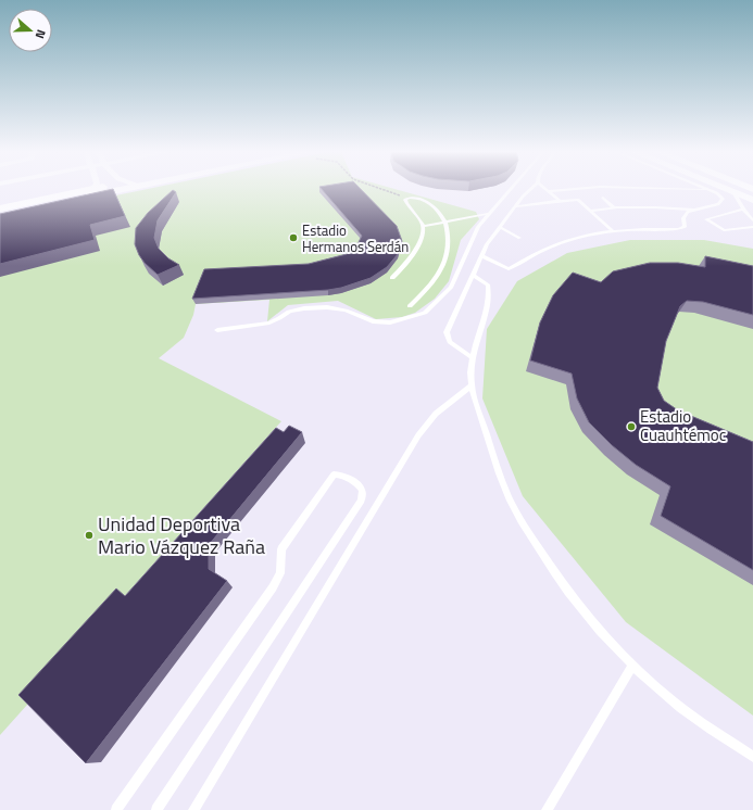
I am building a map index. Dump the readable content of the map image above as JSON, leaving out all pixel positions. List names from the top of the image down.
{
  "places": ["Estadio Hermanos Serdán", "Estadio Cuauhtémoc", "Unidad Deportiva Mario Vázquez Raña"],
  "north": "right"
}
